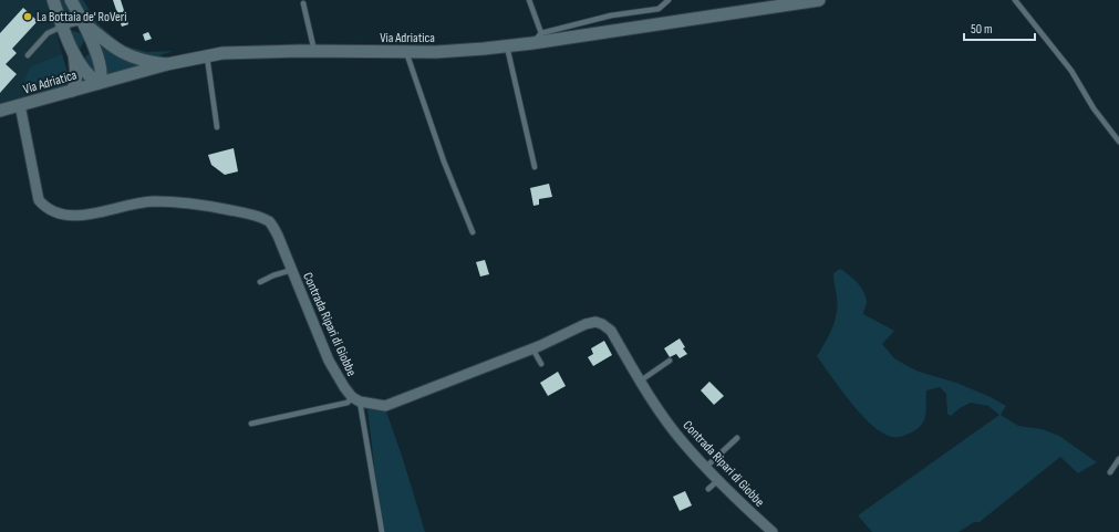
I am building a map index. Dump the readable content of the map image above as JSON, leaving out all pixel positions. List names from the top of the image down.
{
  "streets": {
    "main road": ["Via Adriatica"],
    "street": ["Contrada Ripari di Giobbe"]
  },
  "crossings": [
    ["Via Adriatica", "Contrada Ripari di Giobbe"]
  ],
  "places": ["La Bottaia de' RoVeri"],
  "scale_bar": "50 m"
}
